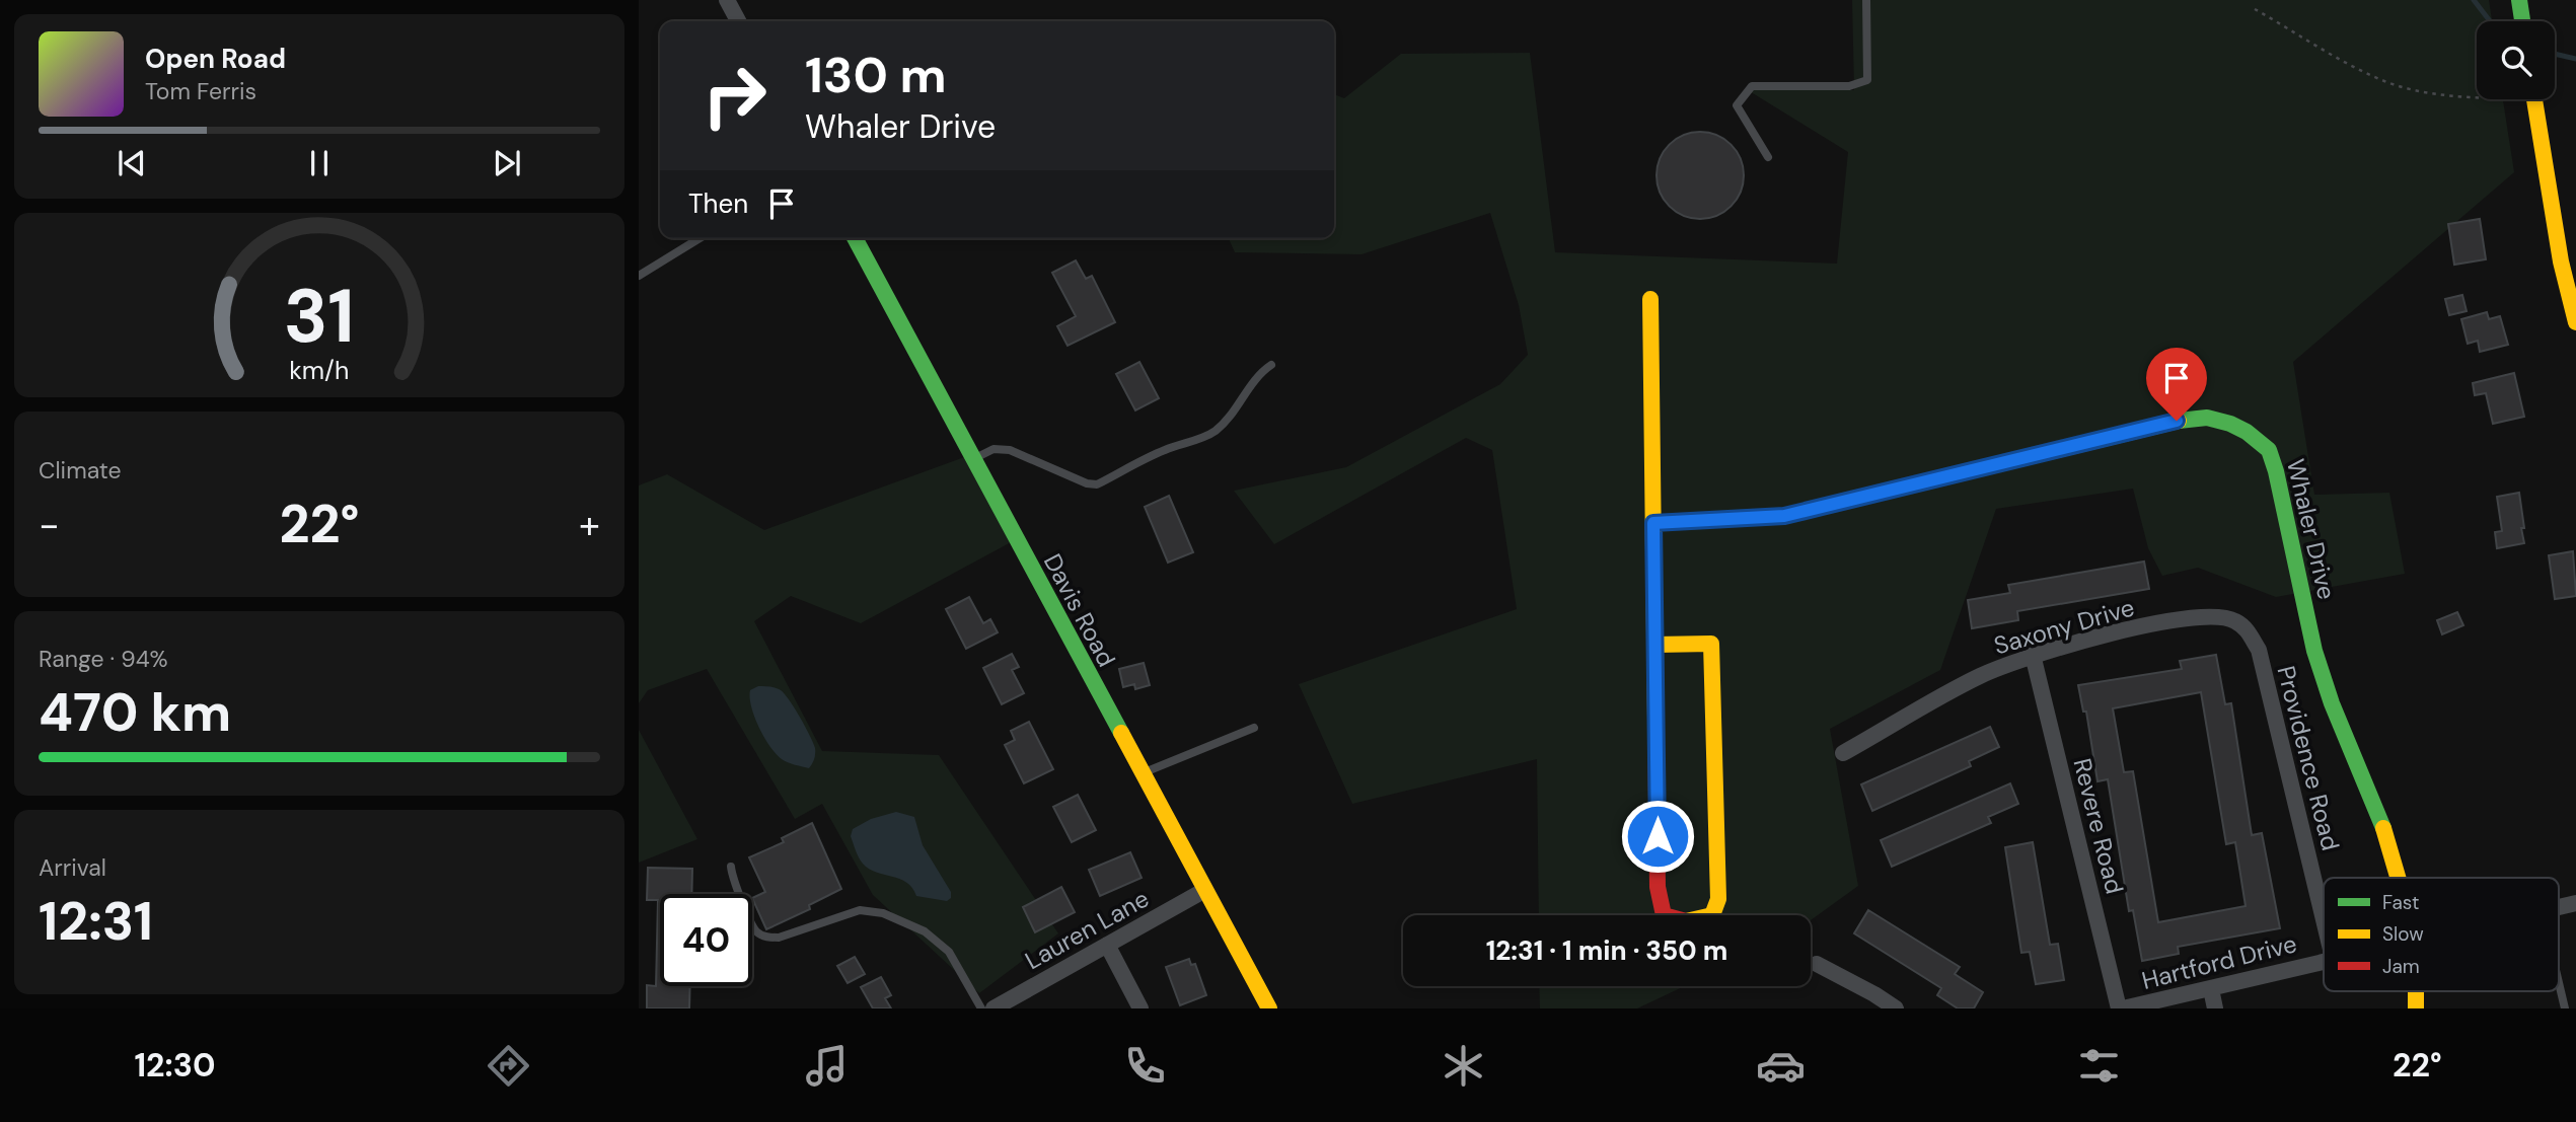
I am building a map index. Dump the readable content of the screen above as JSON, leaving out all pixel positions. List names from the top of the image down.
{
  "streets": {
    "street": [
      "Whaler Drive",
      "Davis Road",
      "Saxony Drive",
      "Providence Road",
      "Revere Road",
      "Lauren Lane",
      "Hartford Drive"
    ]
  },
  "crossings": [
    ["Davis Road", "Lauren Lane"],
    ["Saxony Drive", "Providence Road"],
    ["Saxony Drive", "Revere Road"],
    ["Revere Road", "Hartford Drive"]
  ],
  "legend": ["Fast", "Slow", "Jam"],
  "page": {
    "turn": ["130 m", "Whaler Drive"],
    "song": ["Open Road", "Tom Ferris"],
    "then": "Then",
    "tile": [
      "Climate",
      ["Range · 94%", "470 km"],
      ["Arrival", "12:31"]
    ],
    "heat": ["−", "22°", "+"],
    "limit": "40",
    "trip": "12:31 · 1 min · 350 m",
    "tabs": ["12:30", "22°"],
    "gauge": ["31", "km/h"]
  }
}
